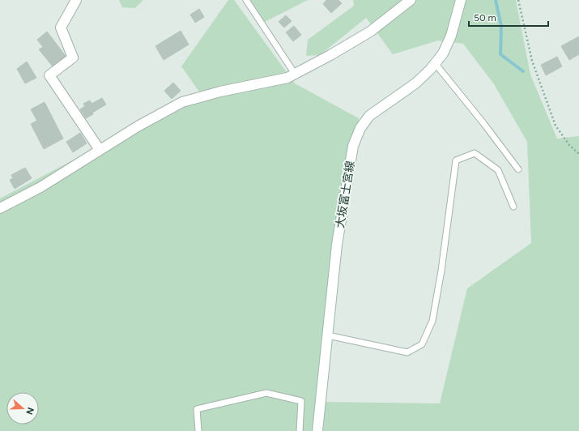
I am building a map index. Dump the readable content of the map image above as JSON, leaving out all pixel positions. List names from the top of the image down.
{
  "streets": {
    "street": ["大坂富士宮線"]
  },
  "scale_bar": "50 m",
  "north": "right"
}
